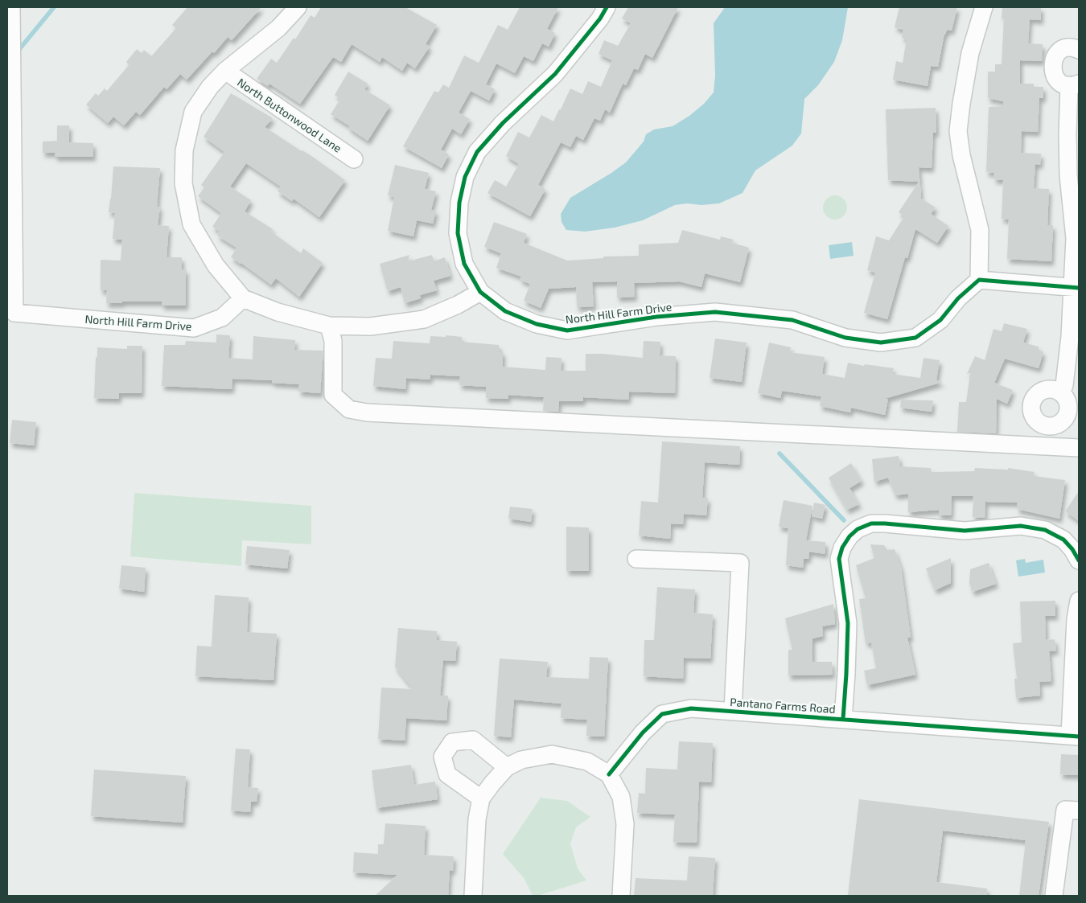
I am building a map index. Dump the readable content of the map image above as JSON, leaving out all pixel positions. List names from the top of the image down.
{
  "streets": {
    "street": ["North Buttonwood Lane", "North Hill Farm Drive", "Pantano Farms Road"]
  }
}
